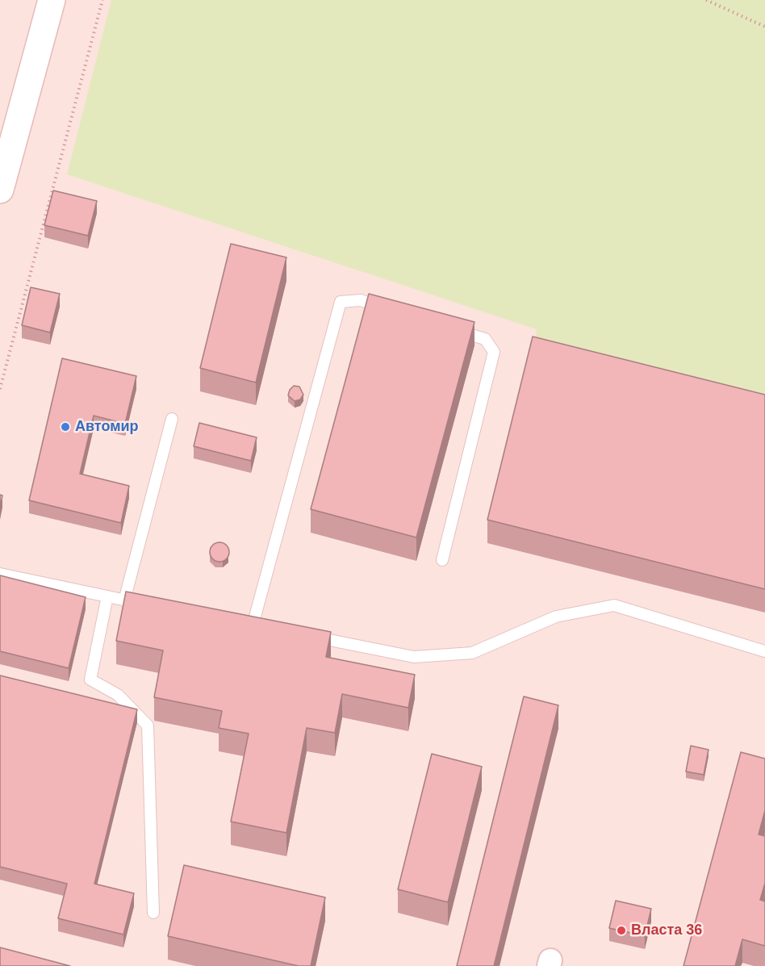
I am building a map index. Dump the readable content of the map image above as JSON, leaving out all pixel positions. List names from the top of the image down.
{
  "places": ["Автомир", "Власта 36"]
}
